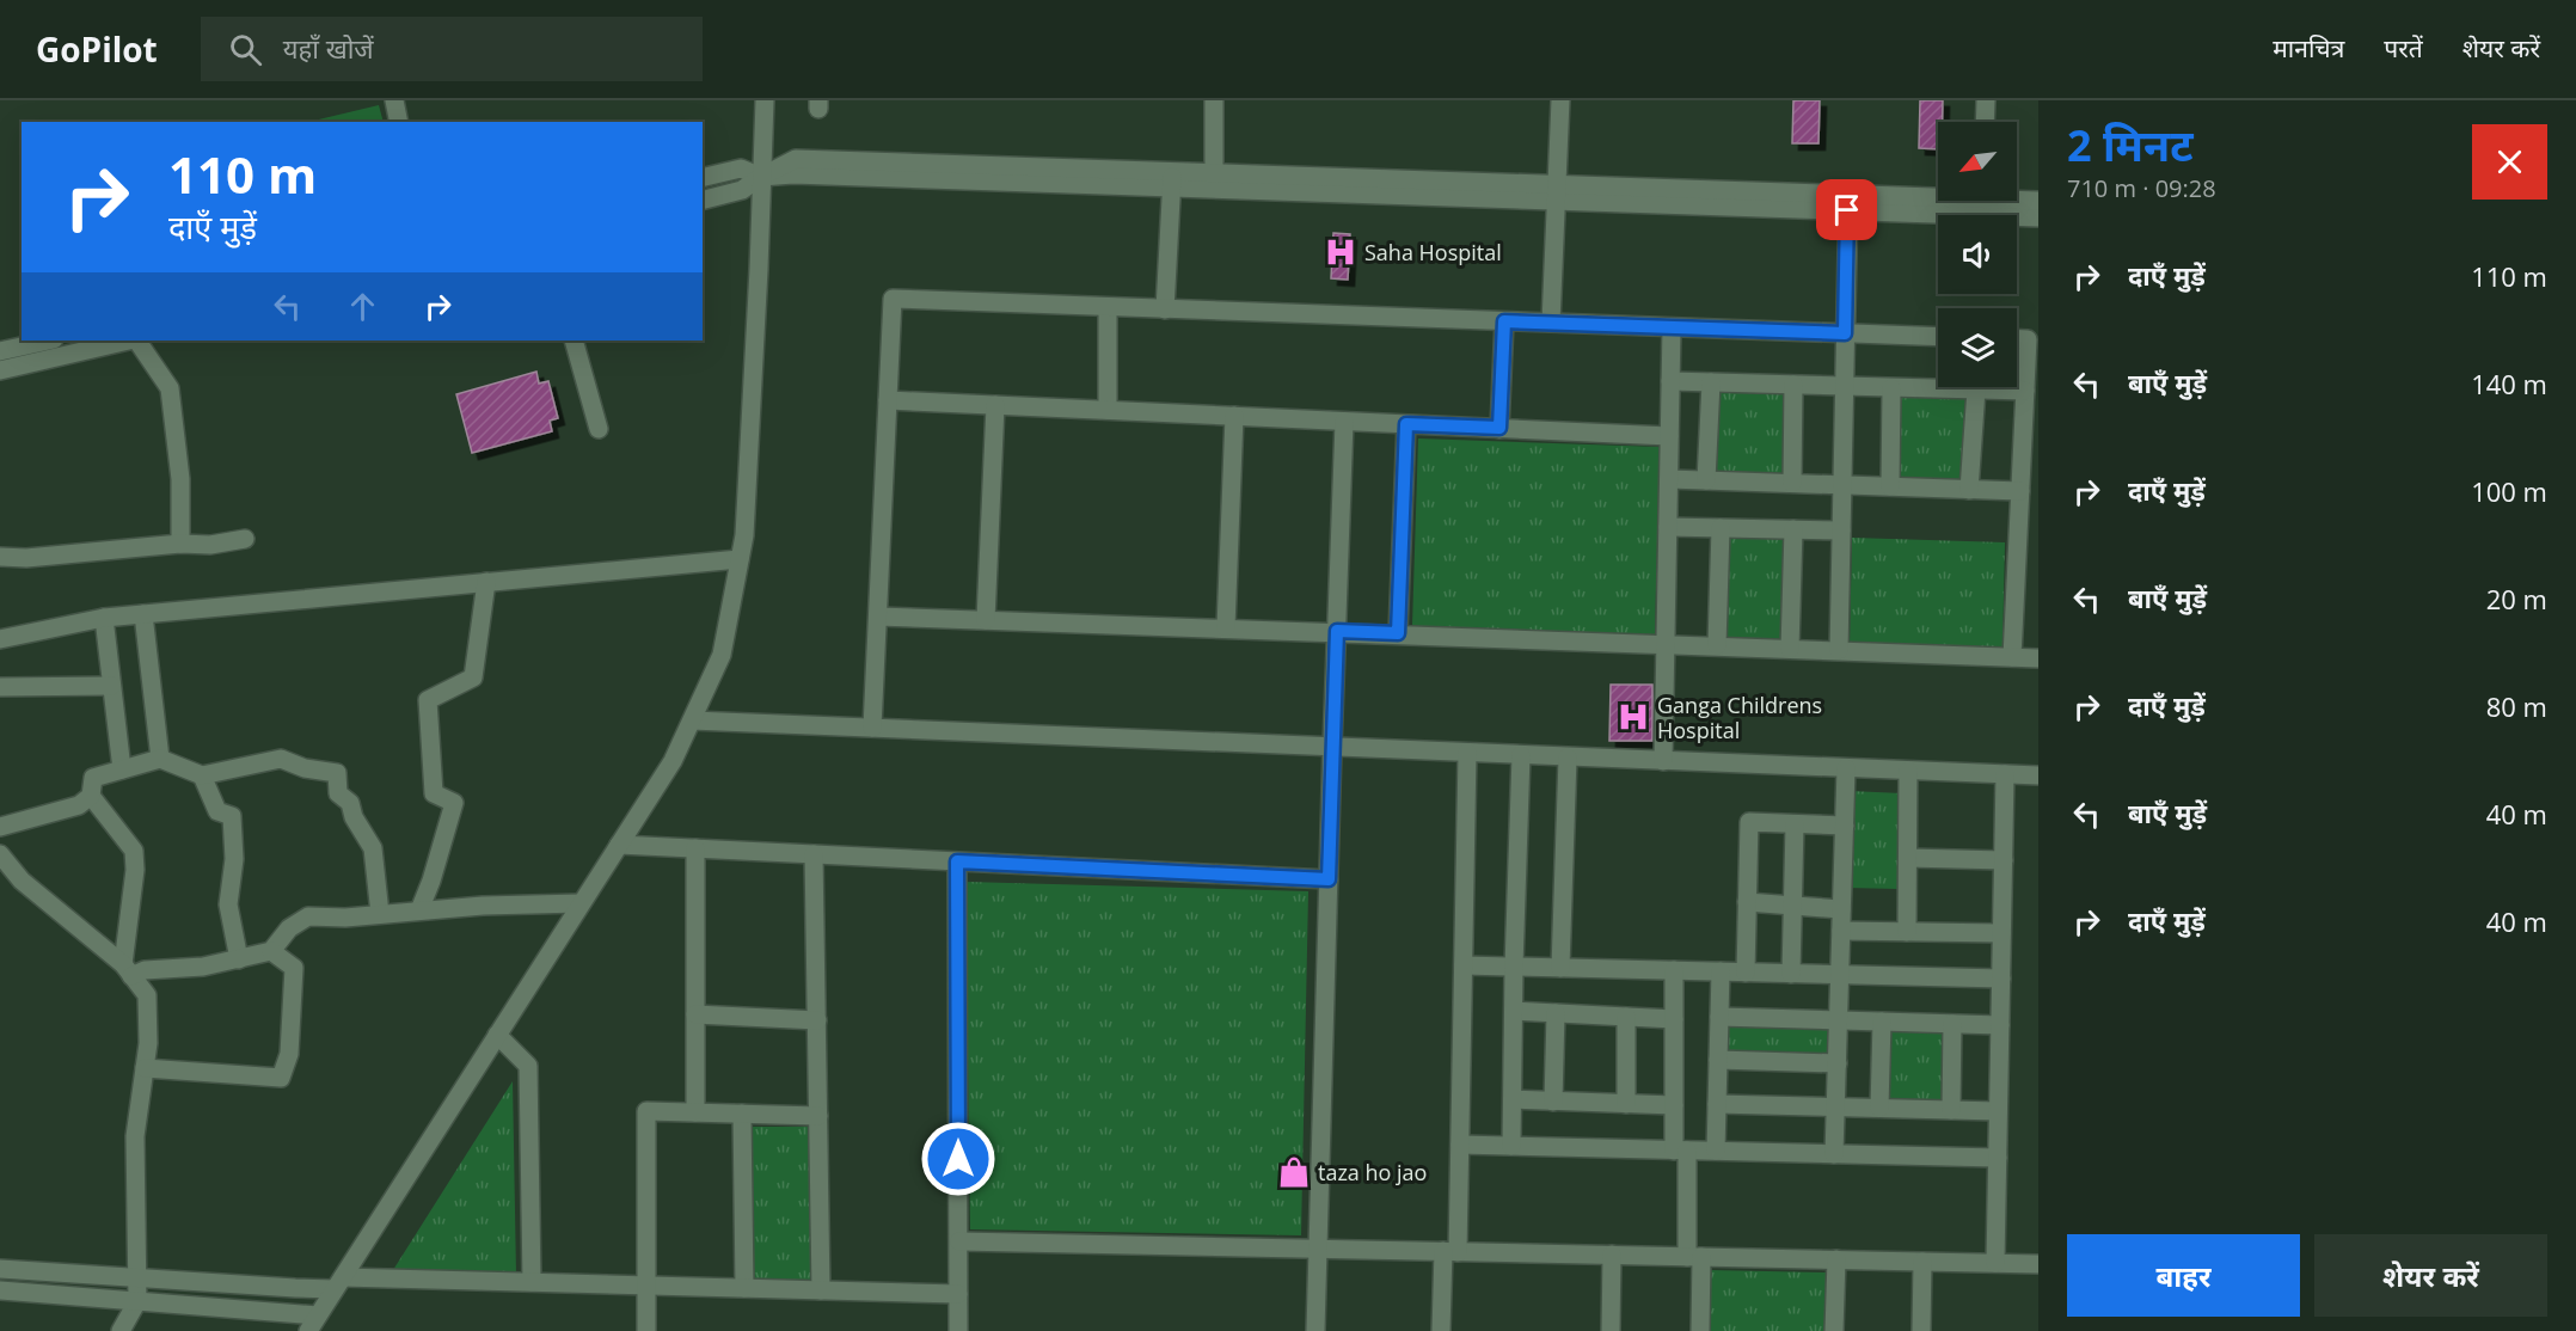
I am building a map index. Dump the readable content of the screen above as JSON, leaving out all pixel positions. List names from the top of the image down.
{
  "places": {
    "hospital": ["Saha Hospital", "Ganga Childrens Hospital"],
    "shop": ["taza ho jao"]
  },
  "north": "bottom left",
  "page": {
    "header": "GoPilot",
    "search": "यहाँ खोजें",
    "nav": ["मानचित्र", "परतें", "शेयर करें"],
    "heading": ["2 मिनट", "710 m · 09:28"],
    "turn": ["110 m", "दाएँ मुड़ें"],
    "list": [
      {
        "name": "दाएँ मुड़ें",
        "value": "110 m"
      },
      {
        "name": "बाएँ मुड़ें",
        "value": "140 m"
      },
      {
        "name": "दाएँ मुड़ें",
        "value": "100 m"
      },
      {
        "name": "बाएँ मुड़ें",
        "value": "20 m"
      },
      {
        "name": "दाएँ मुड़ें",
        "value": "80 m"
      },
      {
        "name": "बाएँ मुड़ें",
        "value": "40 m"
      },
      {
        "name": "दाएँ मुड़ें",
        "value": "40 m"
      }
    ],
    "buttons": ["बाहर", "शेयर करें"]
  }
}
